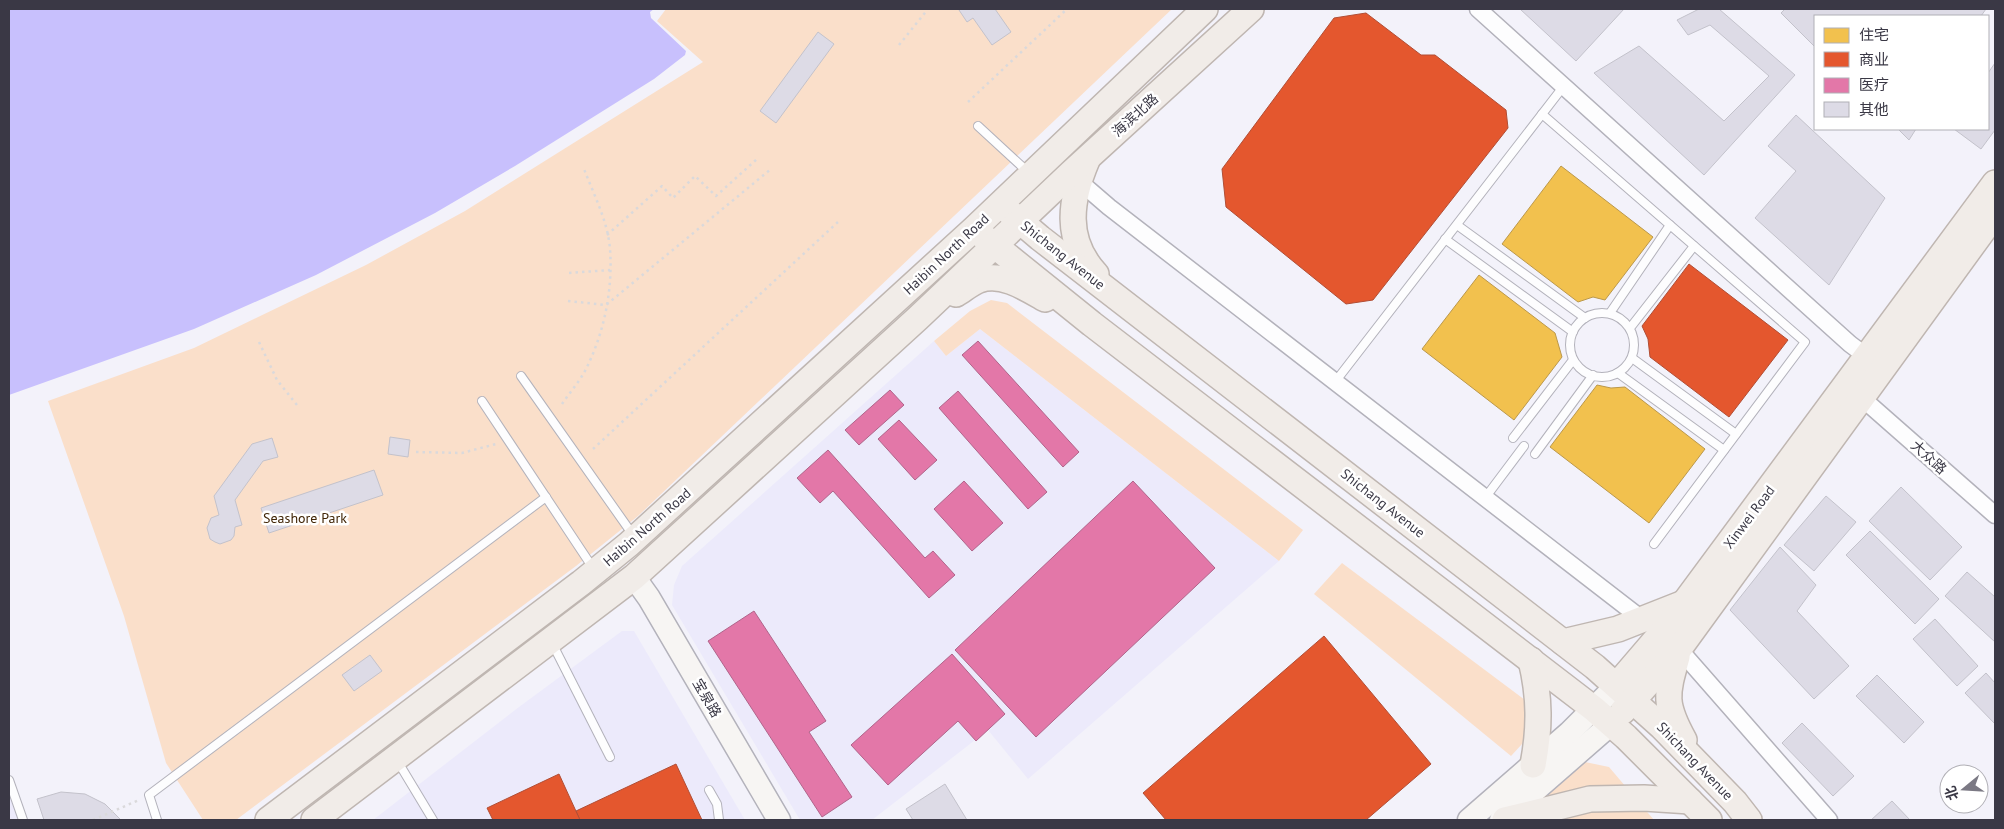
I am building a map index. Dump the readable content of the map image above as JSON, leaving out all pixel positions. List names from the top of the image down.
{
  "streets": {
    "main road": [
      "海滨北路",
      "Haibin North Road",
      "Shichang Avenue",
      "Xinwei Road",
      "宝泉路"
    ],
    "street": ["大众路"]
  },
  "crossings": [
    ["海滨北路", "Haibin North Road"],
    ["海滨北路", "Shichang Avenue"],
    ["Haibin North Road", "Shichang Avenue"],
    ["Haibin North Road", "宝泉路"],
    ["Shichang Avenue", "Xinwei Road"],
    ["大众路", "Xinwei Road"]
  ],
  "parks": ["Seashore Park"],
  "legend": [
    "住宅",
    "商业",
    "医疗",
    "其他"
  ],
  "north": "left"
}
